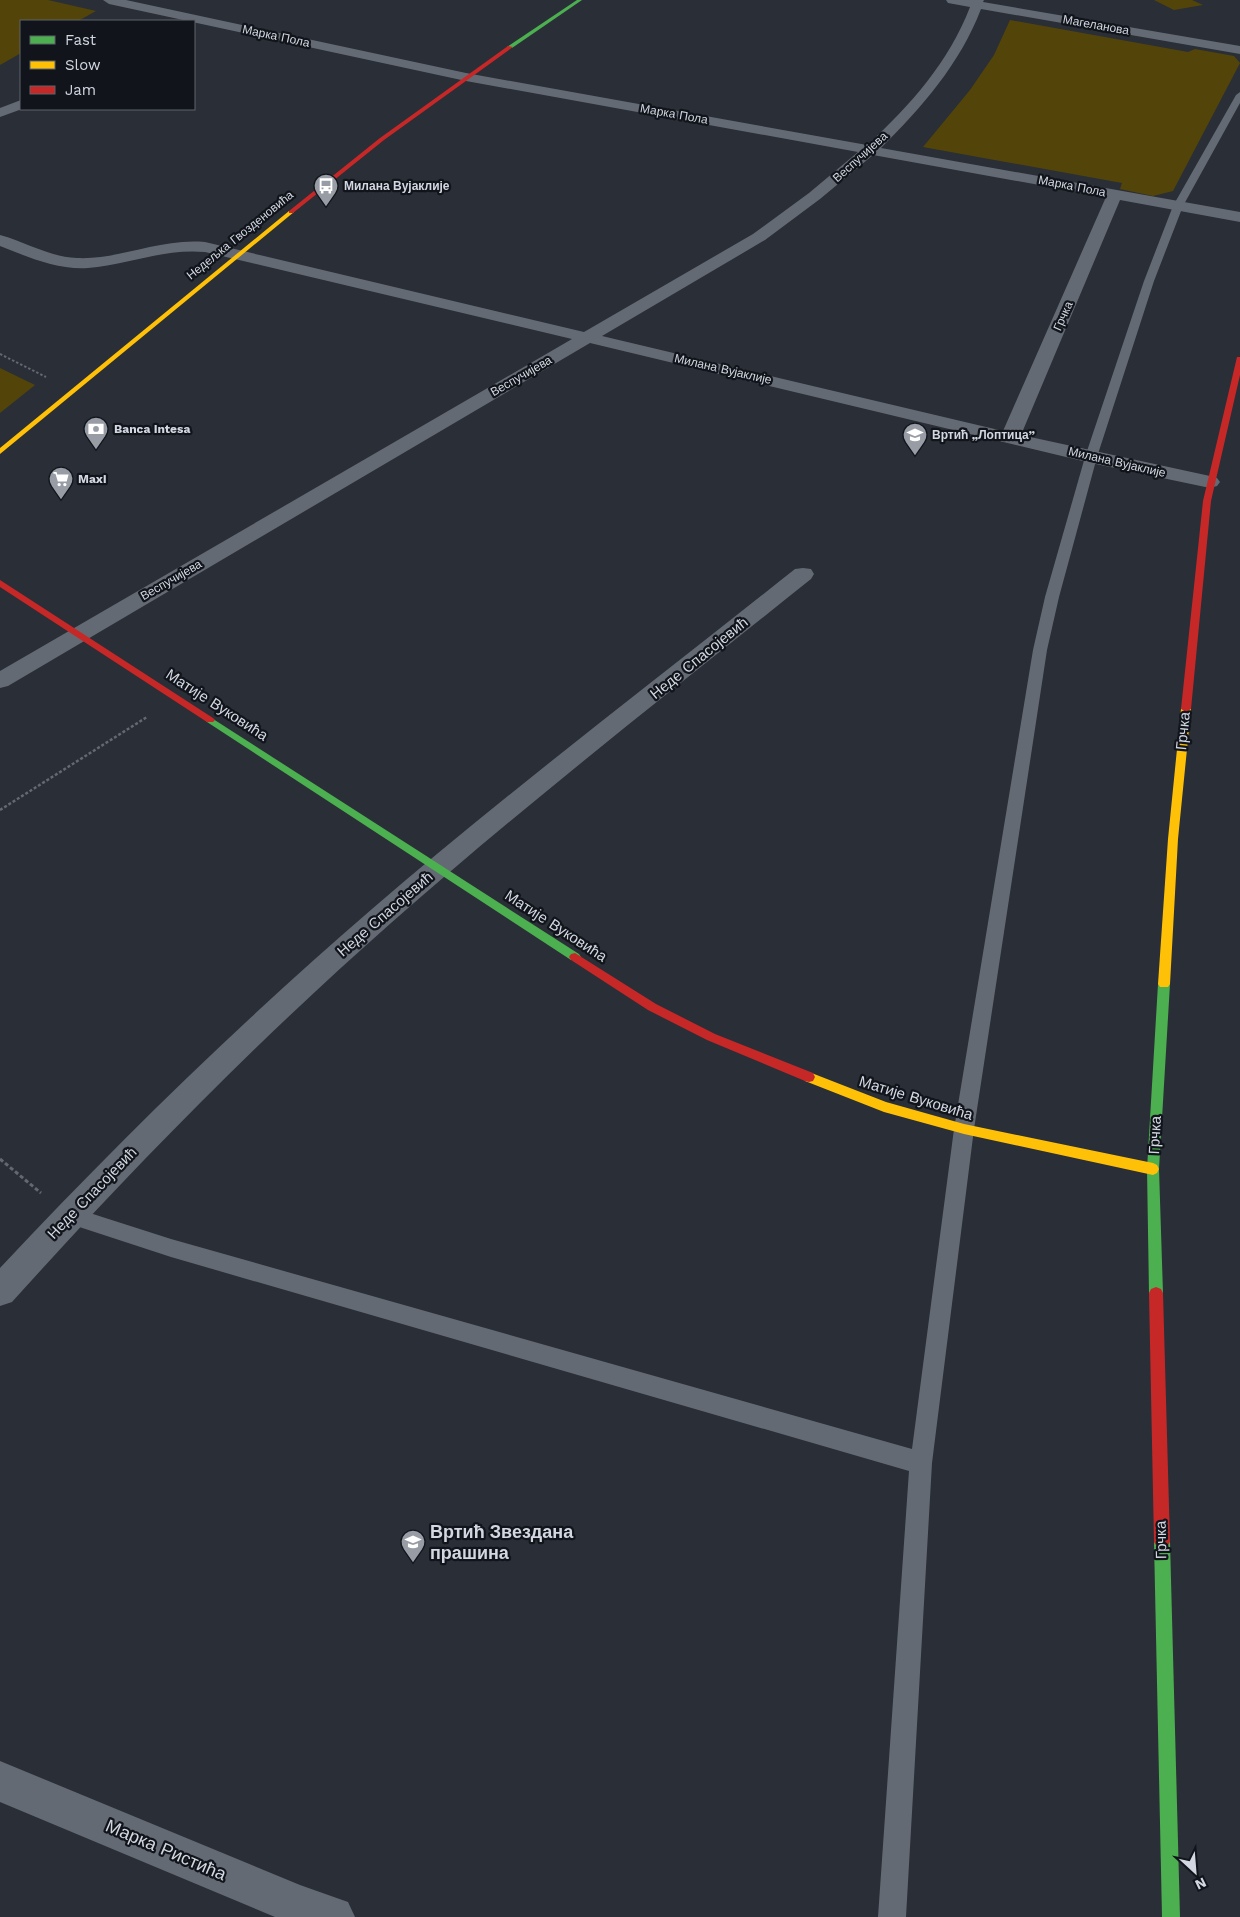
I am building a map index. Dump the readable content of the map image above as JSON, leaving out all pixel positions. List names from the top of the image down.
{
  "streets": {
    "street": [
      "Магеланова",
      "Марка Пола",
      "Веспучијева",
      "Недељка Гвозденовића",
      "Грчка",
      "Милана Вујаклије",
      "Неде Спасојевић",
      "Матије Вуковића",
      "Марка Ристића"
    ]
  },
  "crossings": [
    ["Магеланова", "Веспучијева"],
    ["Марка Пола", "Веспучијева"],
    ["Марка Пола", "Недељка Гвозденовића"],
    ["Марка Пола", "Грчка"],
    ["Веспучијева", "Милана Вујаклије"],
    ["Веспучијева", "Матије Вуковића"],
    ["Недељка Гвозденовића", "Милана Вујаклије"],
    ["Грчка", "Милана Вујаклије"],
    ["Грчка", "Матије Вуковића"],
    ["Неде Спасојевић", "Матије Вуковића"]
  ],
  "places": {
    "bus stop": ["Милана Вујаклије"],
    "bank": ["Banca Intesa"],
    "school or university": ["Вртић „Лоптица”", "Вртић Звездана прашина"],
    "supermarket": ["Maxi"]
  },
  "legend": ["Fast", "Slow", "Jam"],
  "north": "bottom right"
}
